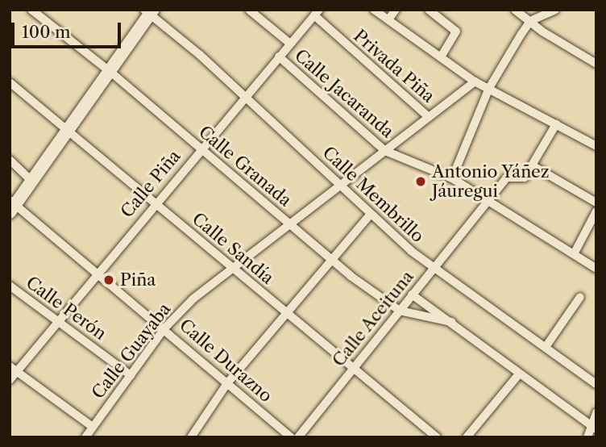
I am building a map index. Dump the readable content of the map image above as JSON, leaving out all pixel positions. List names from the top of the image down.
{
  "streets": {
    "street": [
      "Privada Piña",
      "Calle Jacaranda",
      "Calle Granada",
      "Calle Piña",
      "Calle Membrillo",
      "Calle Sandía",
      "Calle Perón",
      "Calle Aceituna",
      "Calle Guayaba",
      "Calle Durazno"
    ]
  },
  "crossings": [
    ["Privada Piña", "Calle Piña"],
    ["Privada Piña", "Calle Guayaba"],
    ["Calle Jacaranda", "Calle Piña"],
    ["Calle Jacaranda", "Calle Aceituna"],
    ["Calle Jacaranda", "Calle Guayaba"],
    ["Calle Granada", "Calle Piña"],
    ["Calle Granada", "Calle Aceituna"],
    ["Calle Granada", "Calle Guayaba"],
    ["Calle Piña", "Calle Membrillo"],
    ["Calle Piña", "Calle Sandía"],
    ["Calle Piña", "Calle Perón"],
    ["Calle Piña", "Calle Durazno"],
    ["Calle Membrillo", "Calle Aceituna"],
    ["Calle Membrillo", "Calle Guayaba"],
    ["Calle Sandía", "Calle Aceituna"],
    ["Calle Sandía", "Calle Guayaba"],
    ["Calle Perón", "Calle Guayaba"],
    ["Calle Guayaba", "Calle Durazno"]
  ],
  "places": ["Antonio Yáñez Jáuregui", "Piña"],
  "scale_bar": "100 m"
}
